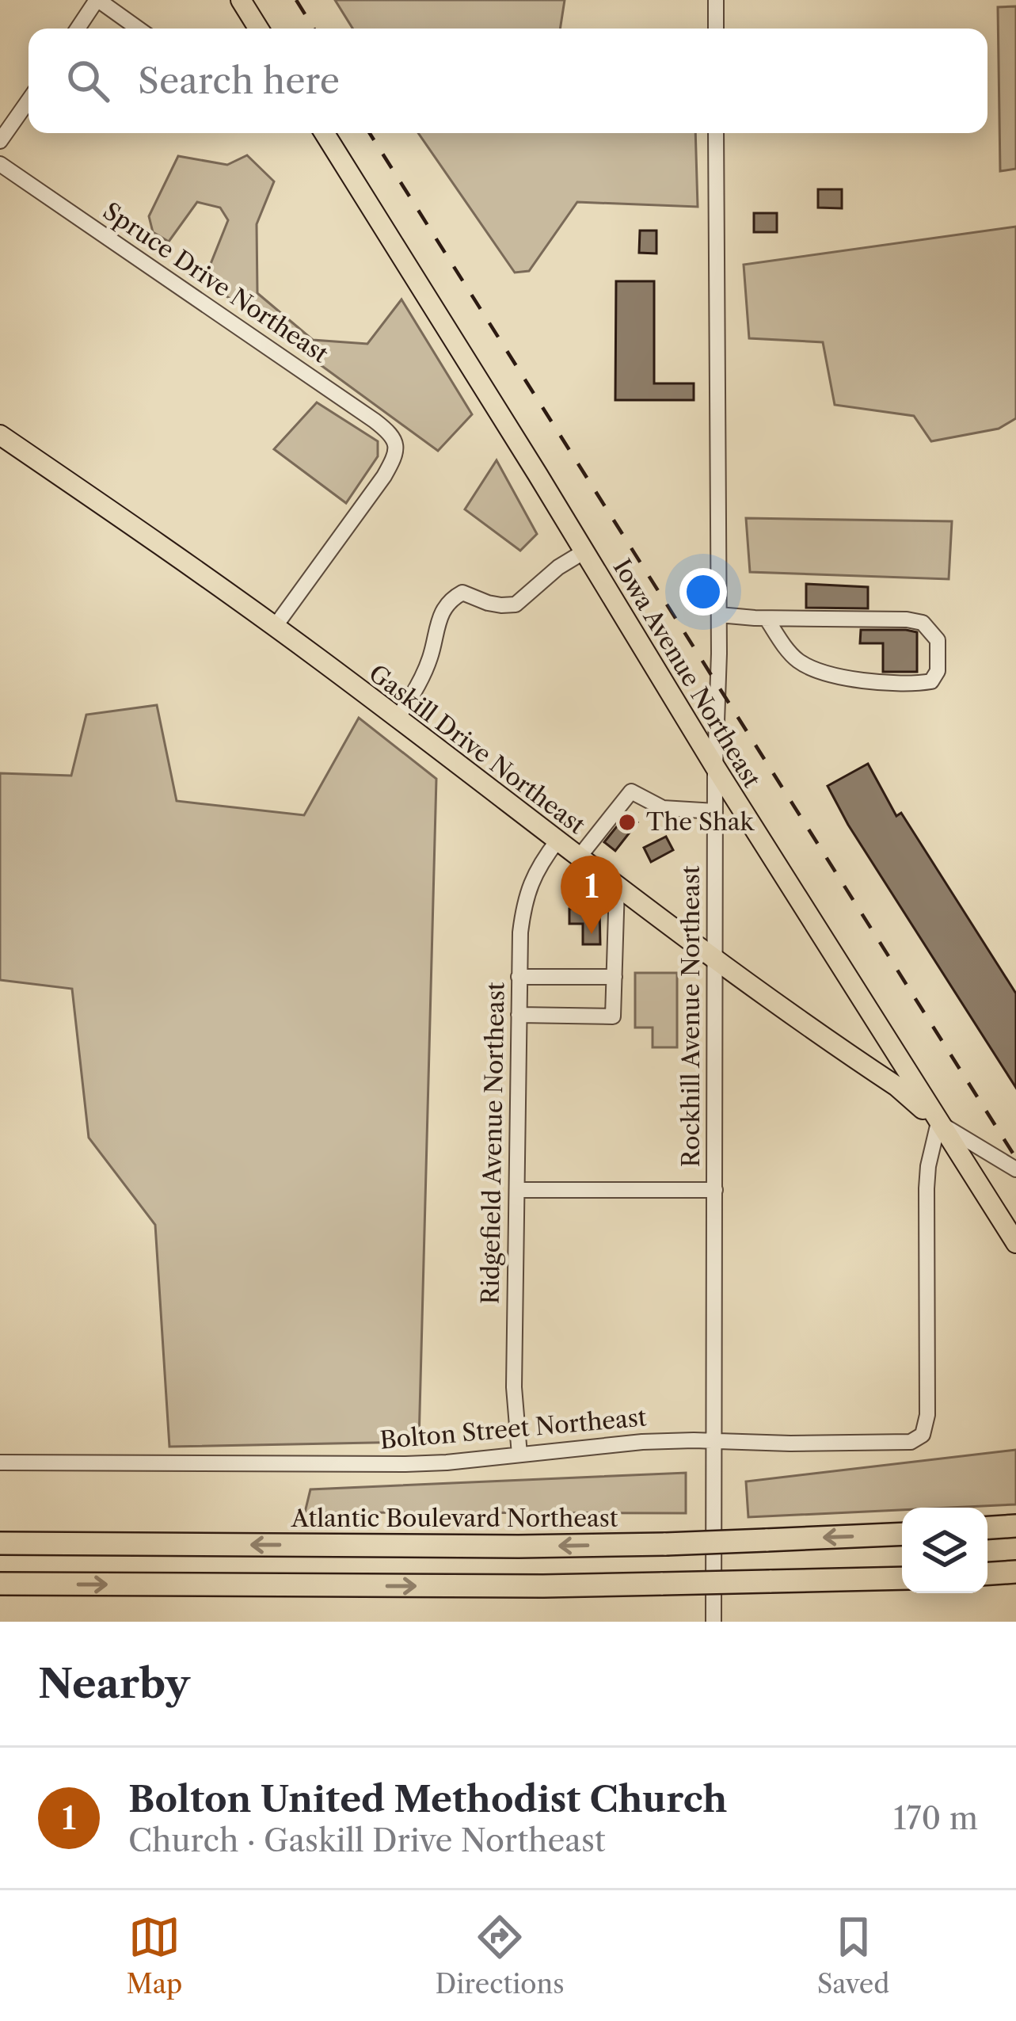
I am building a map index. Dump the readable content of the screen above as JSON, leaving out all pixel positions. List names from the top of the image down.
{
  "streets": {
    "highway": ["Atlantic Boulevard Northeast"],
    "main road": ["Iowa Avenue Northeast", "Gaskill Drive Northeast"],
    "street": [
      "Spruce Drive Northeast",
      "Rockhill Avenue Northeast",
      "Ridgefield Avenue Northeast",
      "Bolton Street Northeast"
    ]
  },
  "crossings": [
    ["Spruce Drive Northeast", "Gaskill Drive Northeast"],
    ["Iowa Avenue Northeast", "Gaskill Drive Northeast"],
    ["Iowa Avenue Northeast", "Rockhill Avenue Northeast"],
    ["Iowa Avenue Northeast", "Bolton Street Northeast"],
    ["Gaskill Drive Northeast", "Rockhill Avenue Northeast"],
    ["Gaskill Drive Northeast", "Ridgefield Avenue Northeast"],
    ["Gaskill Drive Northeast", "Bolton Street Northeast"],
    ["Rockhill Avenue Northeast", "Bolton Street Northeast"],
    ["Ridgefield Avenue Northeast", "Bolton Street Northeast"]
  ],
  "places": ["The Shak"],
  "page": {
    "search": "Search here",
    "pins": "1",
    "heading": "Nearby",
    "list": [
      {
        "mark": "1",
        "name": "Bolton United Methodist Church",
        "note": "Church · Gaskill Drive Northeast",
        "value": "170 m"
      }
    ],
    "nav": ["Map", "Directions", "Saved"]
  }
}
